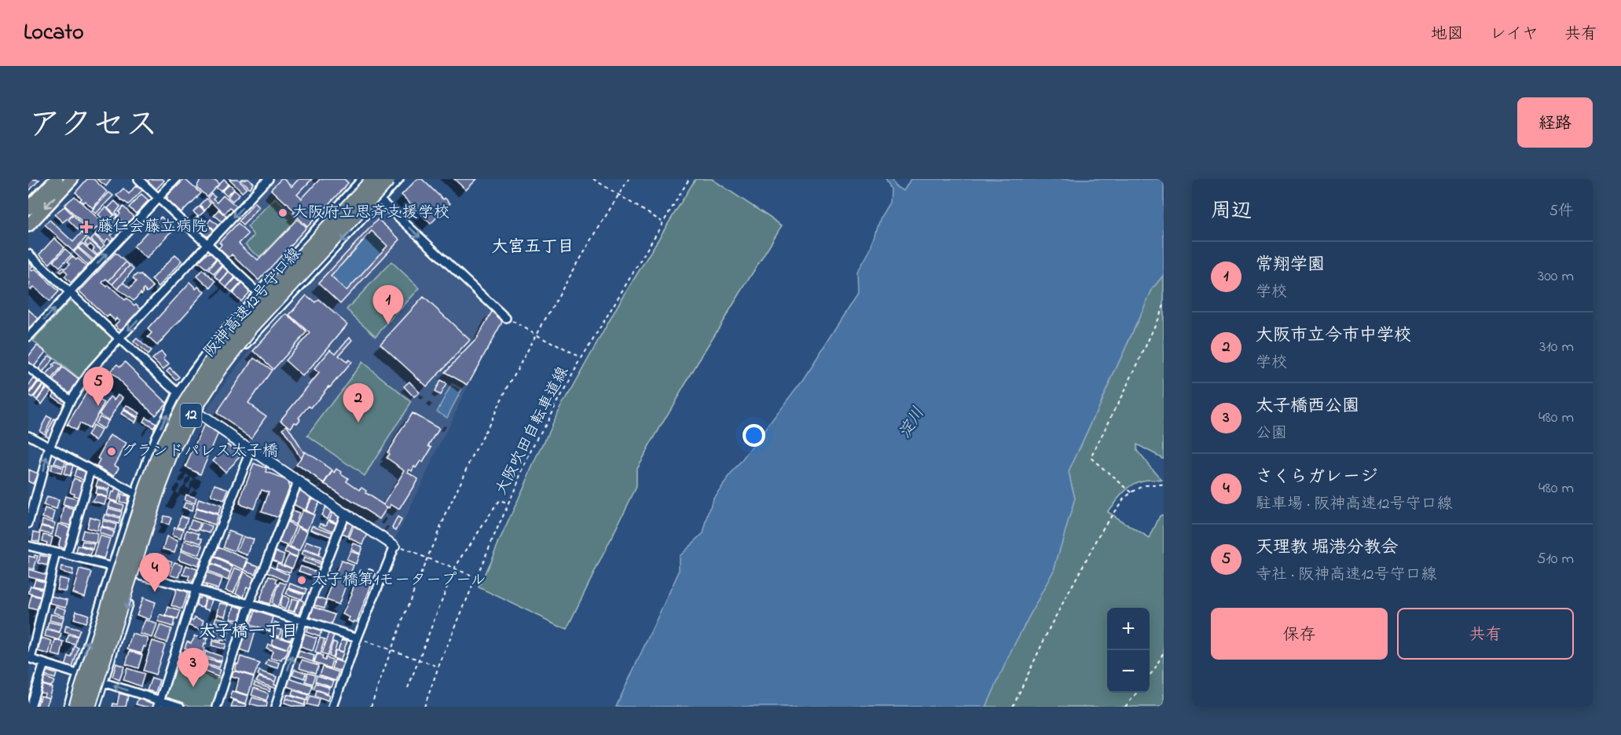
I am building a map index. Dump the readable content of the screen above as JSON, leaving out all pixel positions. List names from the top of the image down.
{
  "streets": {
    "highway": ["阪神高速12号守口線", "12"],
    "path": ["大阪吹田自転車道線"]
  },
  "districts": ["大宮五丁目", "太子橋一丁目"],
  "water": ["淀川"],
  "places": {
    "other": ["大阪府立思斉支援学校", "グランドパレス太子橋", "太子橋第1モータープール"],
    "health": ["藤仁会藤立病院"]
  },
  "page": {
    "header": "Locato",
    "nav": ["地図", "レイヤ", "共有"],
    "title": "アクセス",
    "buttons": [
      "経路",
      ["保存", "共有"]
    ],
    "heading": ["周辺", "5件"],
    "list": [
      {
        "mark": "1",
        "name": "常翔学園",
        "note": "学校",
        "value": "300 m"
      },
      {
        "mark": "2",
        "name": "大阪市立今市中学校",
        "note": "学校",
        "value": "310 m"
      },
      {
        "mark": "3",
        "name": "太子橋西公園",
        "note": "公園",
        "value": "480 m"
      },
      {
        "mark": "4",
        "name": "さくらガレージ",
        "note": "駐車場 · 阪神高速12号守口線",
        "value": "480 m"
      },
      {
        "mark": "5",
        "name": "天理教 堀港分教会",
        "note": "寺社 · 阪神高速12号守口線",
        "value": "510 m"
      }
    ],
    "pins": [
      "1",
      "5",
      "2",
      "4",
      "3"
    ],
    "map_buttons": ["+", "−"]
  }
}
